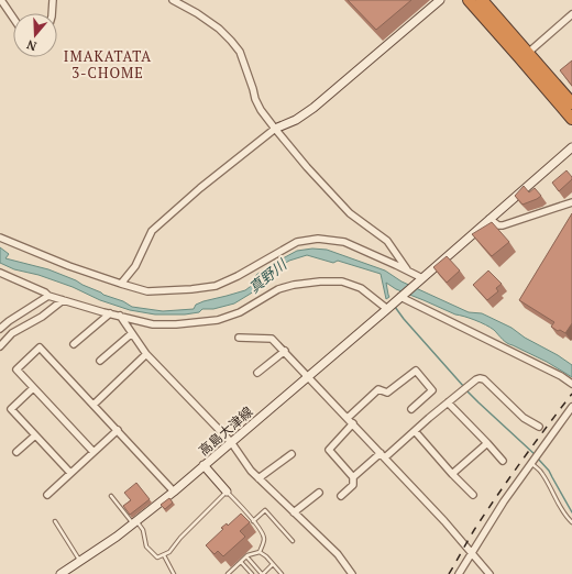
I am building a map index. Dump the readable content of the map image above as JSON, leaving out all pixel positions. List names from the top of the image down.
{
  "streets": {
    "main road": ["高島大津線"]
  },
  "districts": ["IMAKATATA 3-CHOME"],
  "water": ["真野川"],
  "north": "bottom"
}
